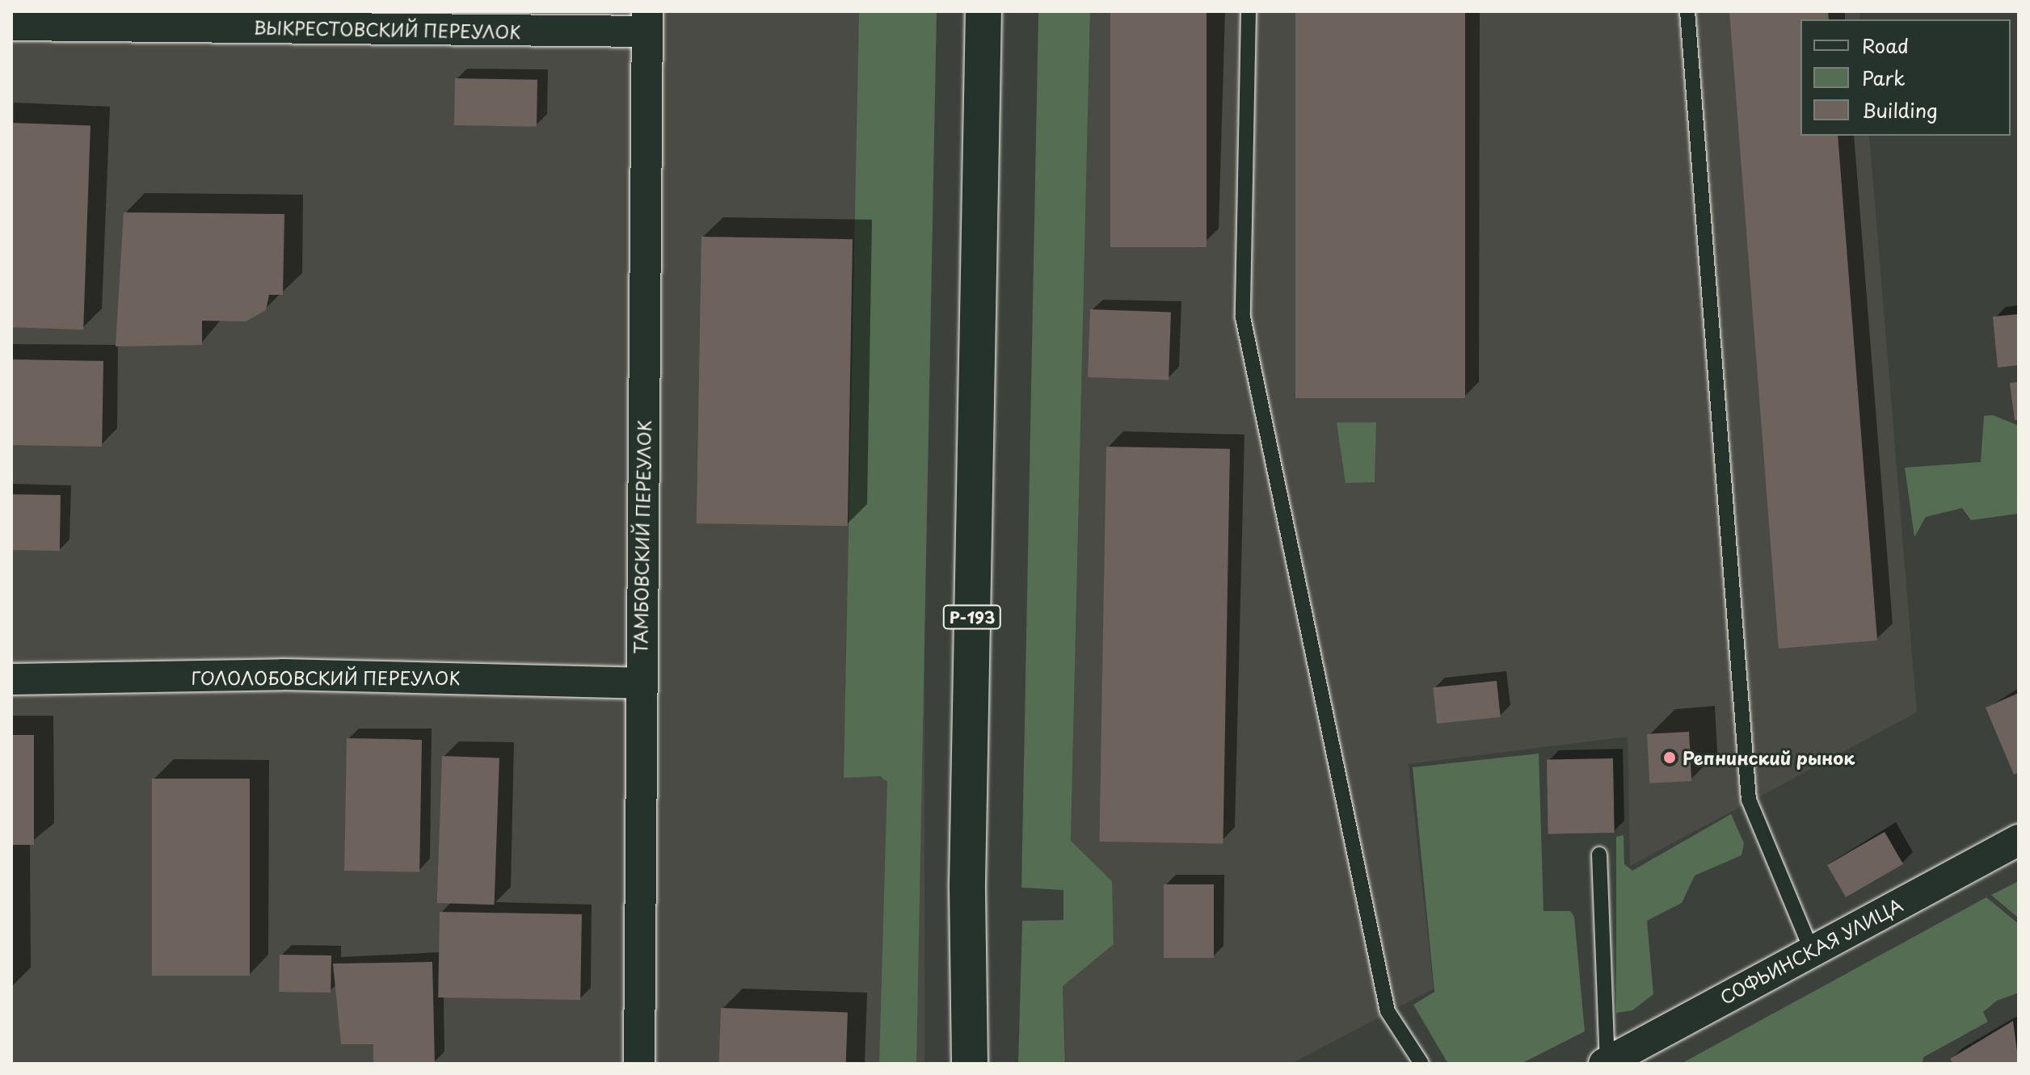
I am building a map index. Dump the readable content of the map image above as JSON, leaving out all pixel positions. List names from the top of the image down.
{
  "streets": {
    "highway": ["Р-193"],
    "street": [
      "ВЫКРЕСТОВСКИЙ ПЕРЕУЛОК",
      "ТАМБОВСКИЙ ПЕРЕУЛОК",
      "ГОЛОЛОБОВСКИЙ ПЕРЕУЛОК",
      "СОФЬИНСКАЯ УЛИЦА"
    ]
  },
  "crossings": [
    ["ВЫКРЕСТОВСКИЙ ПЕРЕУЛОК", "ТАМБОВСКИЙ ПЕРЕУЛОК"],
    ["ТАМБОВСКИЙ ПЕРЕУЛОК", "ГОЛОЛОБОВСКИЙ ПЕРЕУЛОК"]
  ],
  "places": ["Репнинский рынок"],
  "legend": ["Road", "Park", "Building"]
}
